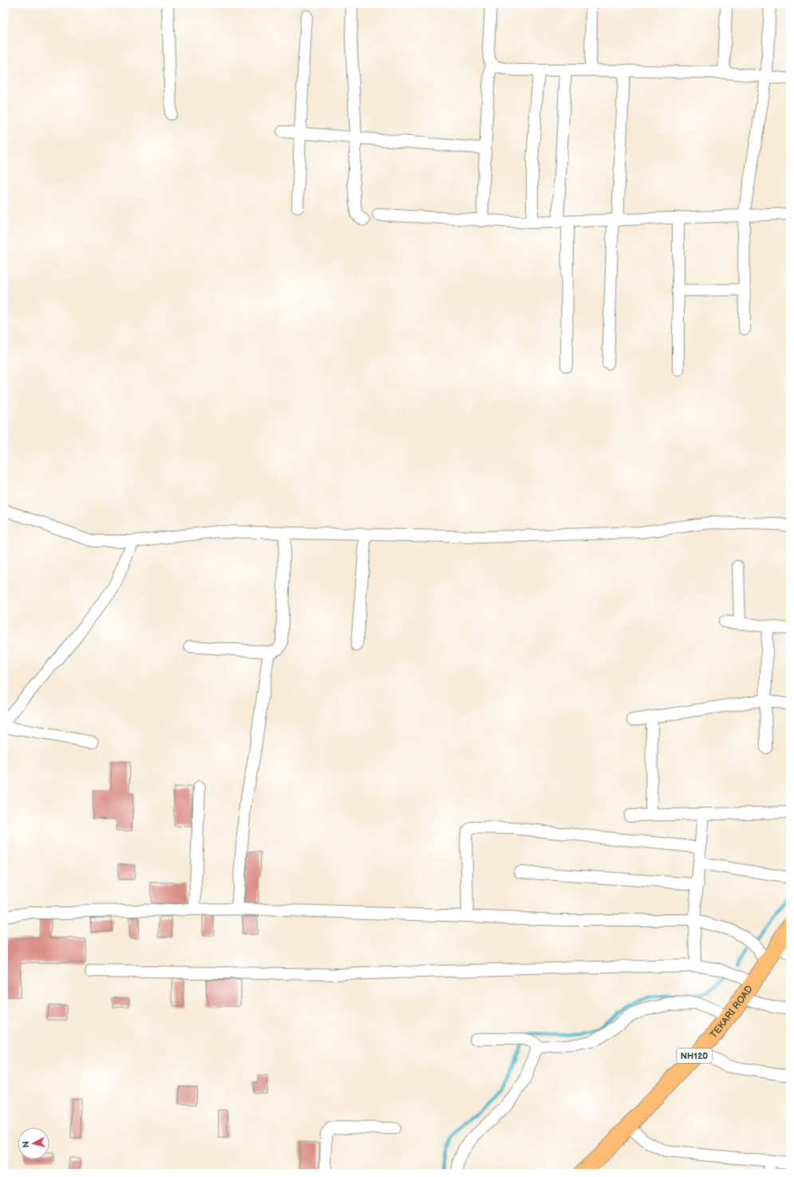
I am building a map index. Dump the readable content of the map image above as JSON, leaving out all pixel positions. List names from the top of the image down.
{
  "streets": {
    "highway": ["TEKARI ROAD", "NH120"]
  },
  "north": "left"
}
